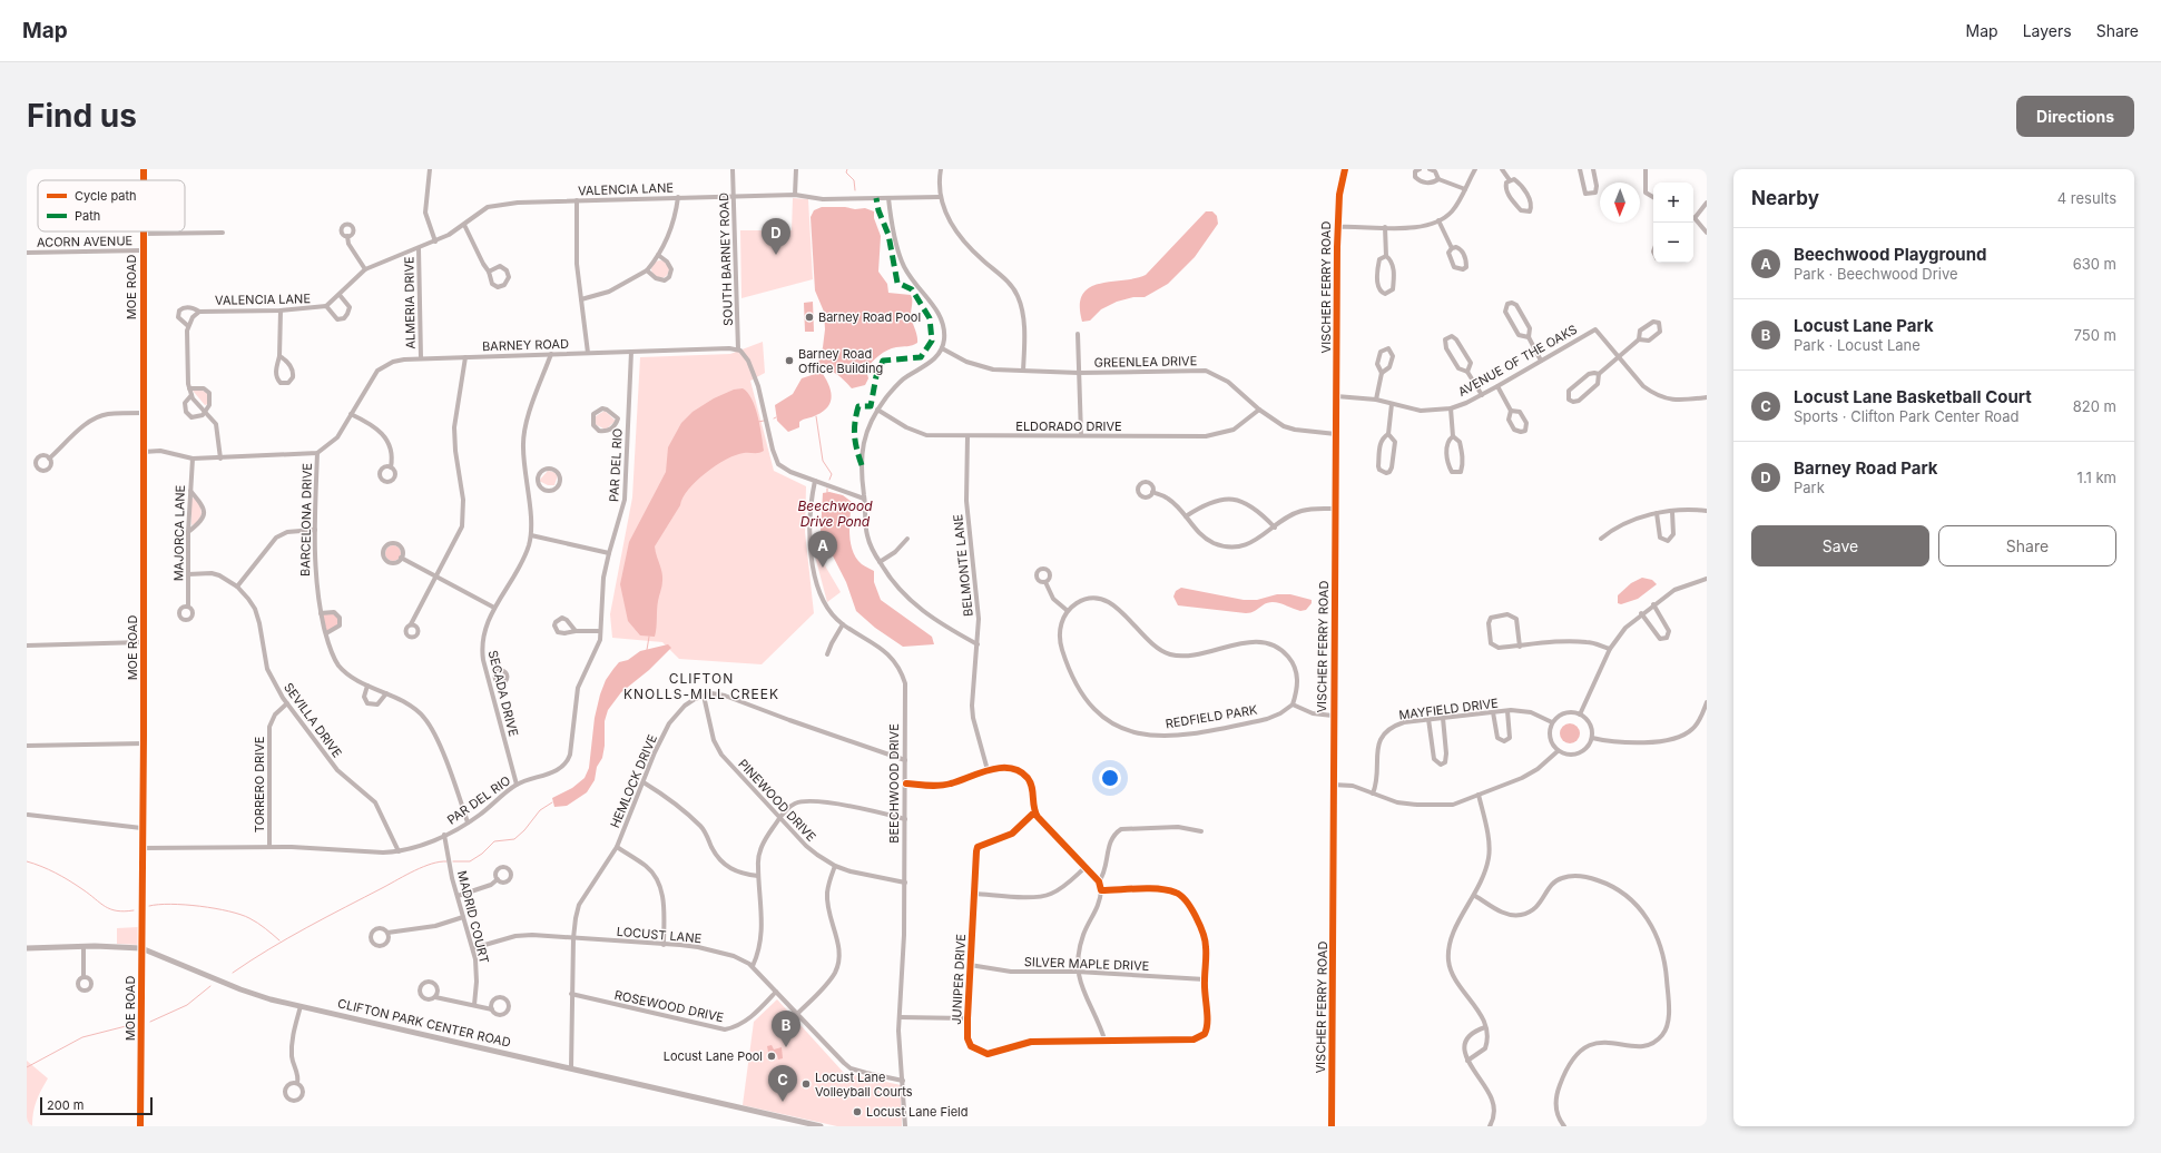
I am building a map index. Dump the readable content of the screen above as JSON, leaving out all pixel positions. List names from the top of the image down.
{
  "streets": {
    "street": [
      "VALENCIA LANE",
      "ACORN AVENUE",
      "SOUTH BARNEY ROAD",
      "MOE ROAD",
      "VISCHER FERRY ROAD",
      "ALMERIA DRIVE",
      "BARNEY ROAD",
      "AVENUE OF THE OAKS",
      "GREENLEA DRIVE",
      "ELDORADO DRIVE",
      "PAR DEL RIO",
      "BARCELONA DRIVE",
      "MAJORCA LANE",
      "BELMONTE LANE",
      "SECADA DRIVE",
      "MAYFIELD DRIVE",
      "REDFIELD PARK",
      "SEVILLA DRIVE",
      "HEMLOCK DRIVE",
      "BEECHWOOD DRIVE",
      "TORRERO DRIVE",
      "PINEWOOD DRIVE",
      "MADRID COURT",
      "LOCUST LANE",
      "SILVER MAPLE DRIVE",
      "JUNIPER DRIVE",
      "ROSEWOOD DRIVE",
      "CLIFTON PARK CENTER ROAD"
    ]
  },
  "crossings": [
    ["VALENCIA LANE", "SOUTH BARNEY ROAD"],
    ["VALENCIA LANE", "ALMERIA DRIVE"],
    ["ACORN AVENUE", "MOE ROAD"],
    ["SOUTH BARNEY ROAD", "BARNEY ROAD"],
    ["MOE ROAD", "PAR DEL RIO"],
    ["MOE ROAD", "CLIFTON PARK CENTER ROAD"],
    ["VISCHER FERRY ROAD", "AVENUE OF THE OAKS"],
    ["VISCHER FERRY ROAD", "GREENLEA DRIVE"],
    ["ALMERIA DRIVE", "BARNEY ROAD"],
    ["BARNEY ROAD", "PAR DEL RIO"],
    ["BARNEY ROAD", "BARCELONA DRIVE"],
    ["BARNEY ROAD", "SECADA DRIVE"],
    ["GREENLEA DRIVE", "ELDORADO DRIVE"],
    ["ELDORADO DRIVE", "BELMONTE LANE"],
    ["PAR DEL RIO", "BARCELONA DRIVE"],
    ["PAR DEL RIO", "SECADA DRIVE"],
    ["PAR DEL RIO", "SEVILLA DRIVE"],
    ["PAR DEL RIO", "TORRERO DRIVE"],
    ["PAR DEL RIO", "MADRID COURT"],
    ["MAJORCA LANE", "SEVILLA DRIVE"],
    ["SEVILLA DRIVE", "TORRERO DRIVE"],
    ["HEMLOCK DRIVE", "PINEWOOD DRIVE"],
    ["HEMLOCK DRIVE", "LOCUST LANE"],
    ["HEMLOCK DRIVE", "ROSEWOOD DRIVE"],
    ["HEMLOCK DRIVE", "CLIFTON PARK CENTER ROAD"],
    ["BEECHWOOD DRIVE", "PINEWOOD DRIVE"],
    ["BEECHWOOD DRIVE", "LOCUST LANE"],
    ["MADRID COURT", "LOCUST LANE"],
    ["LOCUST LANE", "ROSEWOOD DRIVE"],
    ["SILVER MAPLE DRIVE", "JUNIPER DRIVE"]
  ],
  "districts": ["CLIFTON KNOLLS-MILL CREEK"],
  "water": ["Beechwood Drive Pond"],
  "places": [
    "Barney Road Pool",
    "Barney Road Office Building",
    "Locust Lane Pool",
    "Locust Lane Volleyball Courts",
    "Locust Lane Field"
  ],
  "legend": ["Cycle path", "Path"],
  "scale_bar": "200 m",
  "north": "bottom",
  "page": {
    "header": "Map",
    "nav": ["Map", "Layers", "Share"],
    "buttons": [
      "Directions",
      ["Save", "Share"]
    ],
    "title": "Find us",
    "heading": ["Nearby", "4 results"],
    "map_buttons": ["+", "−"],
    "pins": [
      "D",
      "A",
      "B",
      "C"
    ],
    "list": [
      {
        "mark": "A",
        "name": "Beechwood Playground",
        "note": "Park · Beechwood Drive",
        "value": "630 m"
      },
      {
        "mark": "B",
        "name": "Locust Lane Park",
        "note": "Park · Locust Lane",
        "value": "750 m"
      },
      {
        "mark": "C",
        "name": "Locust Lane Basketball Court",
        "note": "Sports · Clifton Park Center Road",
        "value": "820 m"
      },
      {
        "mark": "D",
        "name": "Barney Road Park",
        "note": "Park",
        "value": "1.1 km"
      }
    ],
    "scale": "200 m"
  }
}
